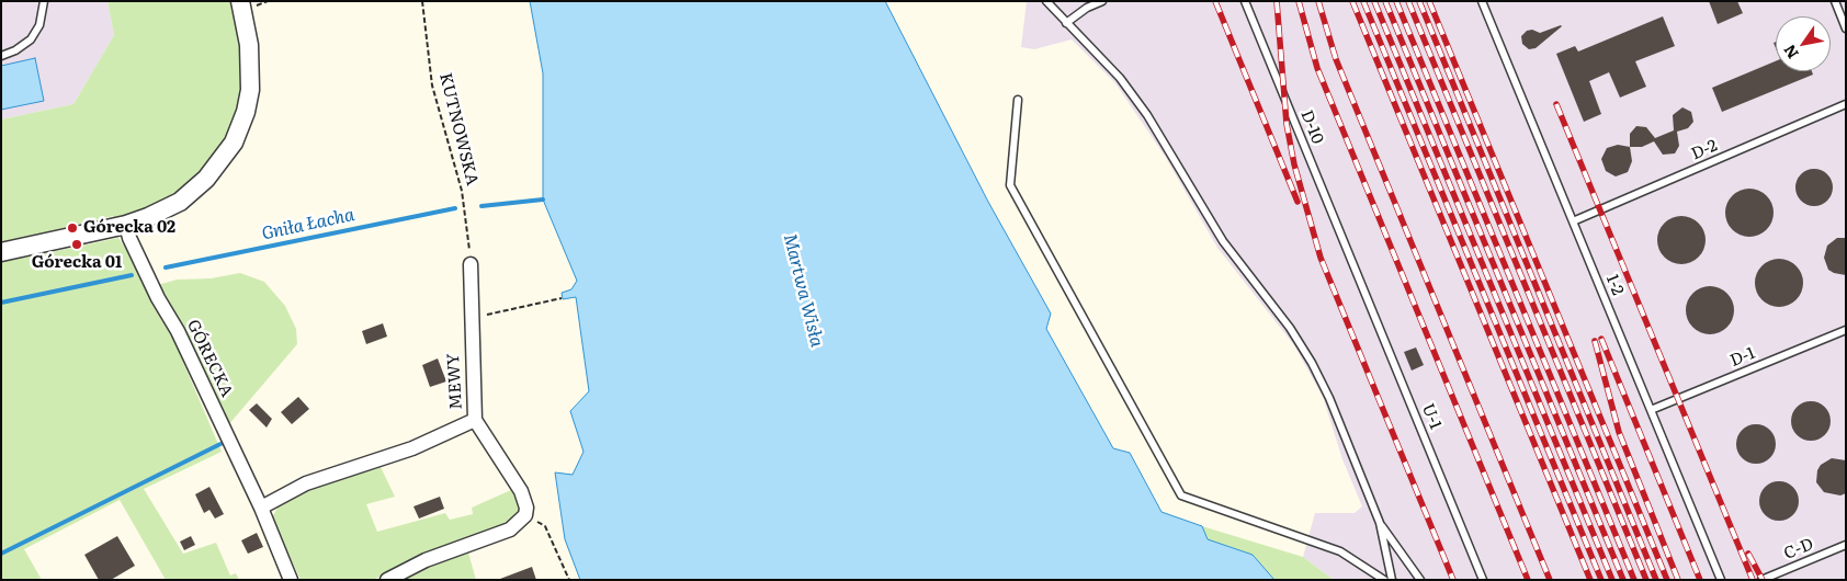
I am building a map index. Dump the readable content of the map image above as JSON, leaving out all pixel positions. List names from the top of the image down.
{
  "streets": {
    "street": ["GÓRECKA", "MEWY"],
    "lane": [
      "D-10",
      "D-2",
      "1-2",
      "D-1",
      "U-1",
      "C-D"
    ],
    "path": ["KUTNOWSKA"]
  },
  "crossings": [
    ["D-10", "U-1"],
    ["KUTNOWSKA", "MEWY"],
    ["D-2", "1-2"],
    ["1-2", "D-1"]
  ],
  "water": ["Gniła Łacha", "Martwa Wisła"],
  "places": ["Górecka 02", "Górecka 01"],
  "north": "bottom left"
}
